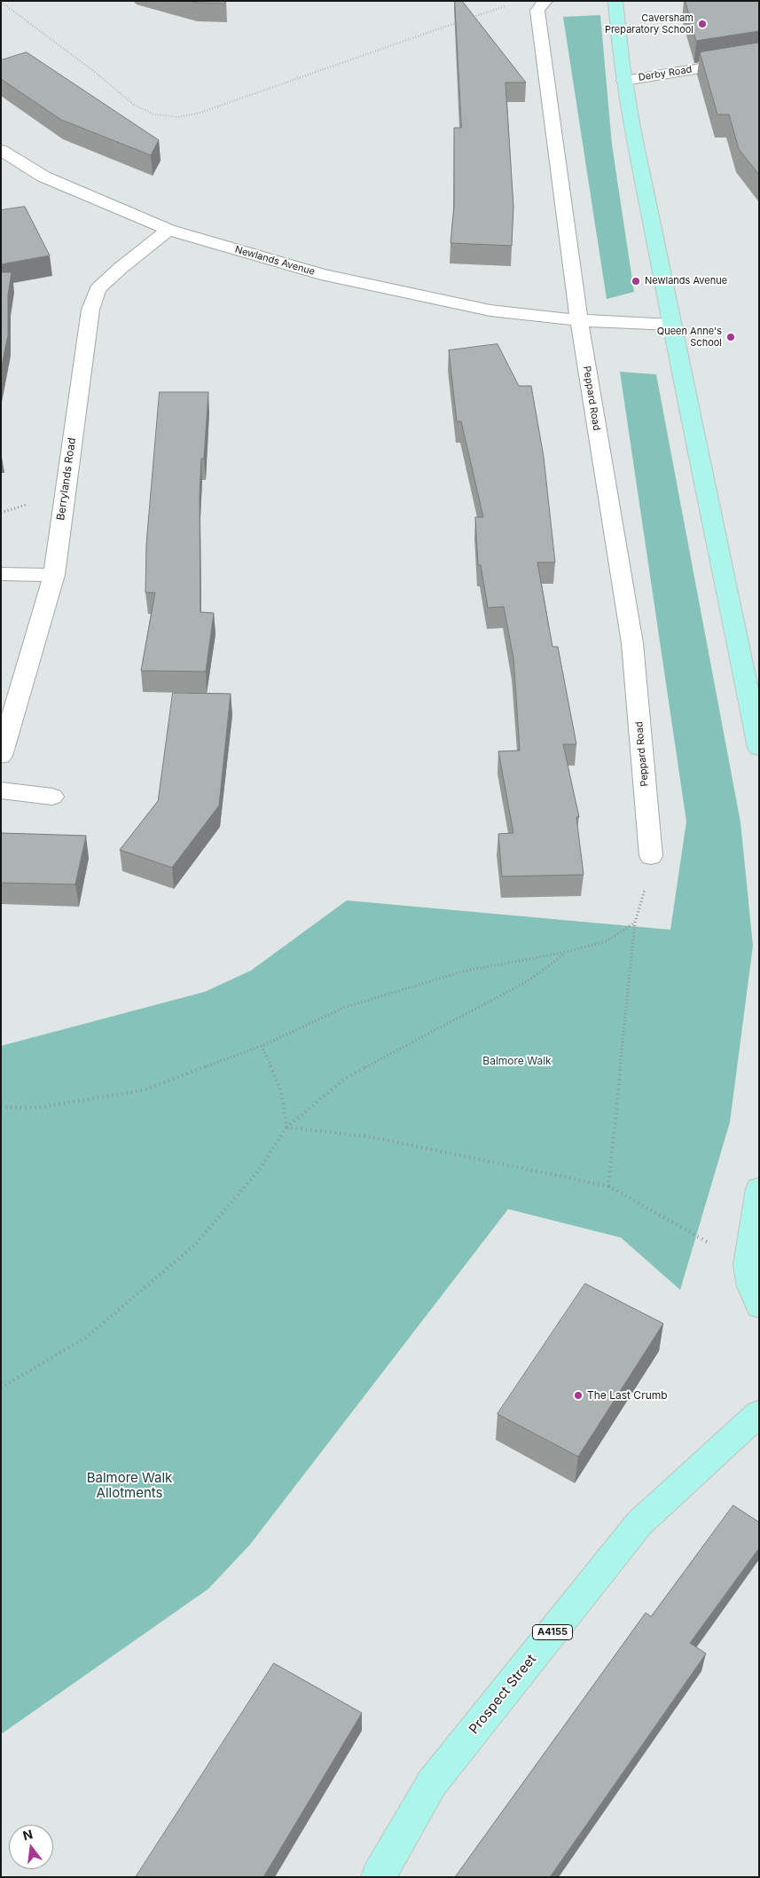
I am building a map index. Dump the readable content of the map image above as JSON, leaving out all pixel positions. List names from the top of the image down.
{
  "streets": {
    "main road": ["A4155", "Prospect Street"],
    "street": [
      "Derby Road",
      "Newlands Avenue",
      "Peppard Road",
      "Berrylands Road"
    ]
  },
  "crossings": [
    ["Newlands Avenue", "Peppard Road"],
    ["Newlands Avenue", "Berrylands Road"]
  ],
  "parks": ["Balmore Walk", "Balmore Walk Allotments"],
  "places": [
    "Caversham Preparatory School",
    "Newlands Avenue",
    "Queen Anne's School",
    "The Last Crumb"
  ],
  "north": "top"
}
